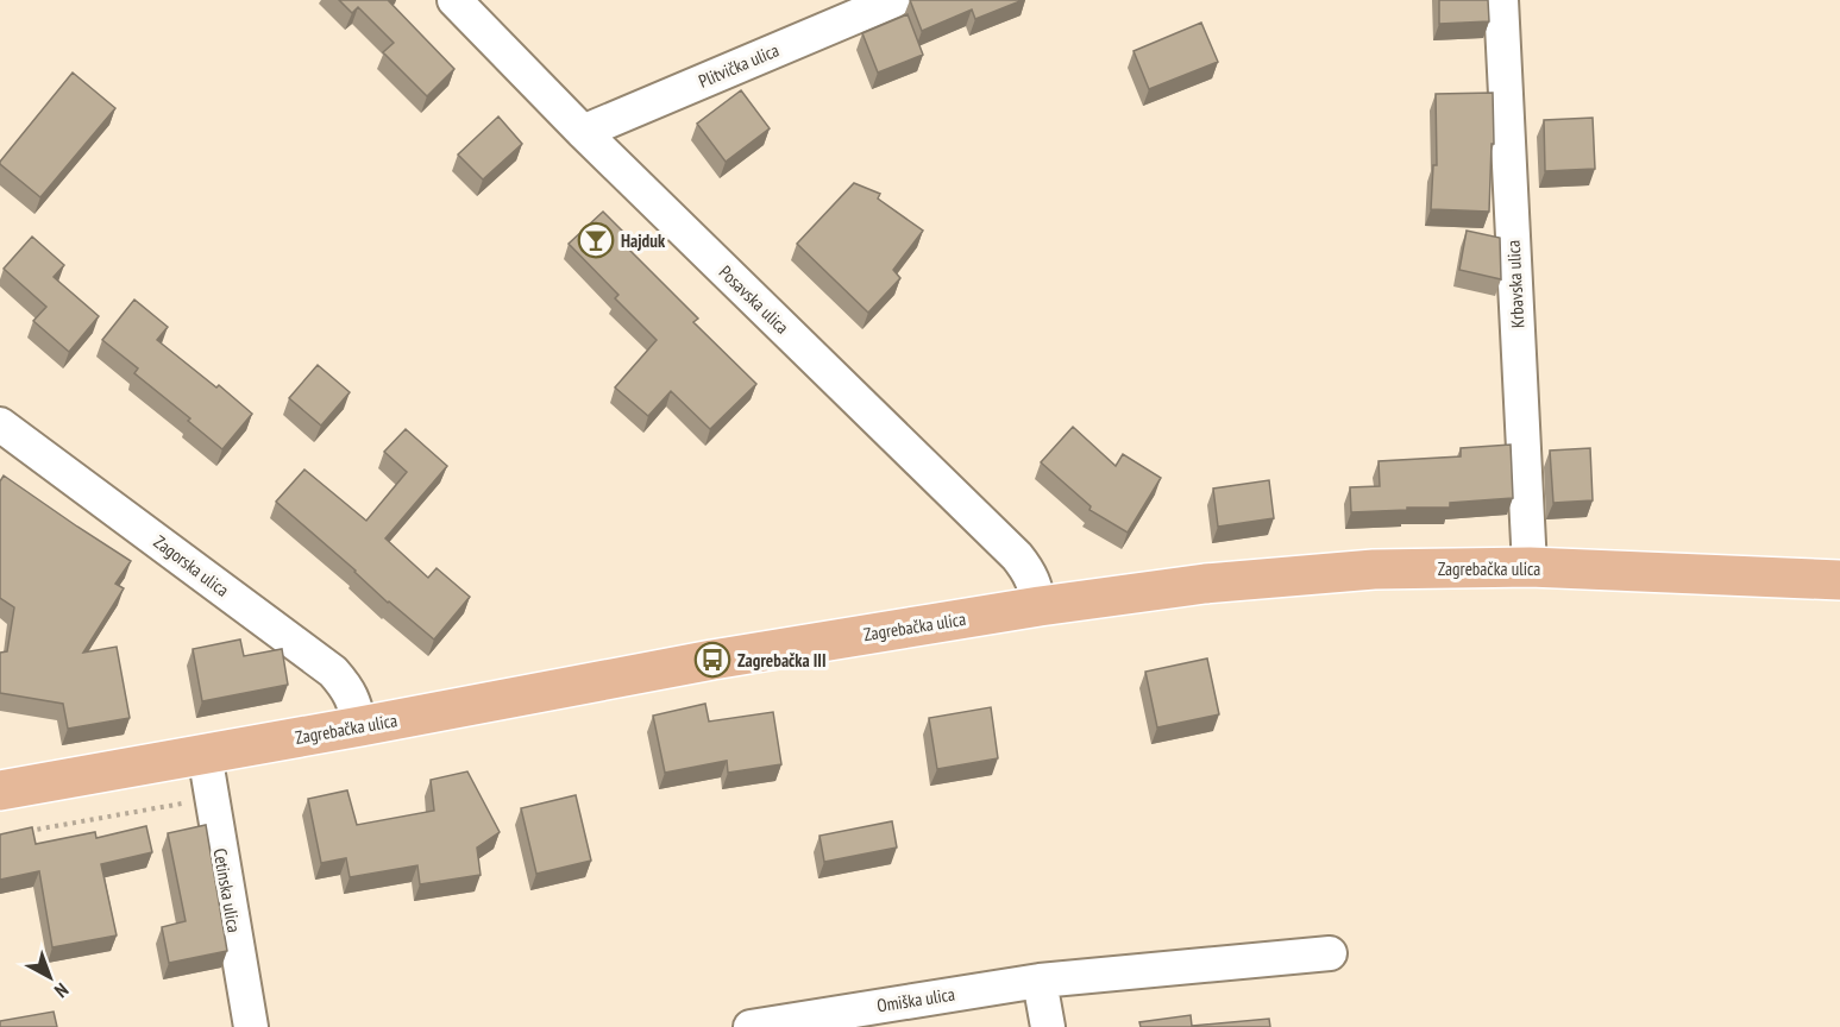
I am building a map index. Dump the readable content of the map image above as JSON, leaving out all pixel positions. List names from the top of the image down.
{
  "streets": {
    "main road": ["Zagrebačka ulica"],
    "street": [
      "Plitvička ulica",
      "Krbavska ulica",
      "Posavska ulica",
      "Zagorska ulica",
      "Cetinska ulica",
      "Omiška ulica"
    ]
  },
  "crossings": [
    ["Plitvička ulica", "Posavska ulica"],
    ["Krbavska ulica", "Zagrebačka ulica"],
    ["Posavska ulica", "Zagrebačka ulica"],
    ["Zagorska ulica", "Zagrebačka ulica"],
    ["Zagrebačka ulica", "Cetinska ulica"]
  ],
  "places": {
    "bar": ["Hajduk"],
    "bus stop": ["Zagrebačka III"]
  },
  "north": "bottom right"
}
